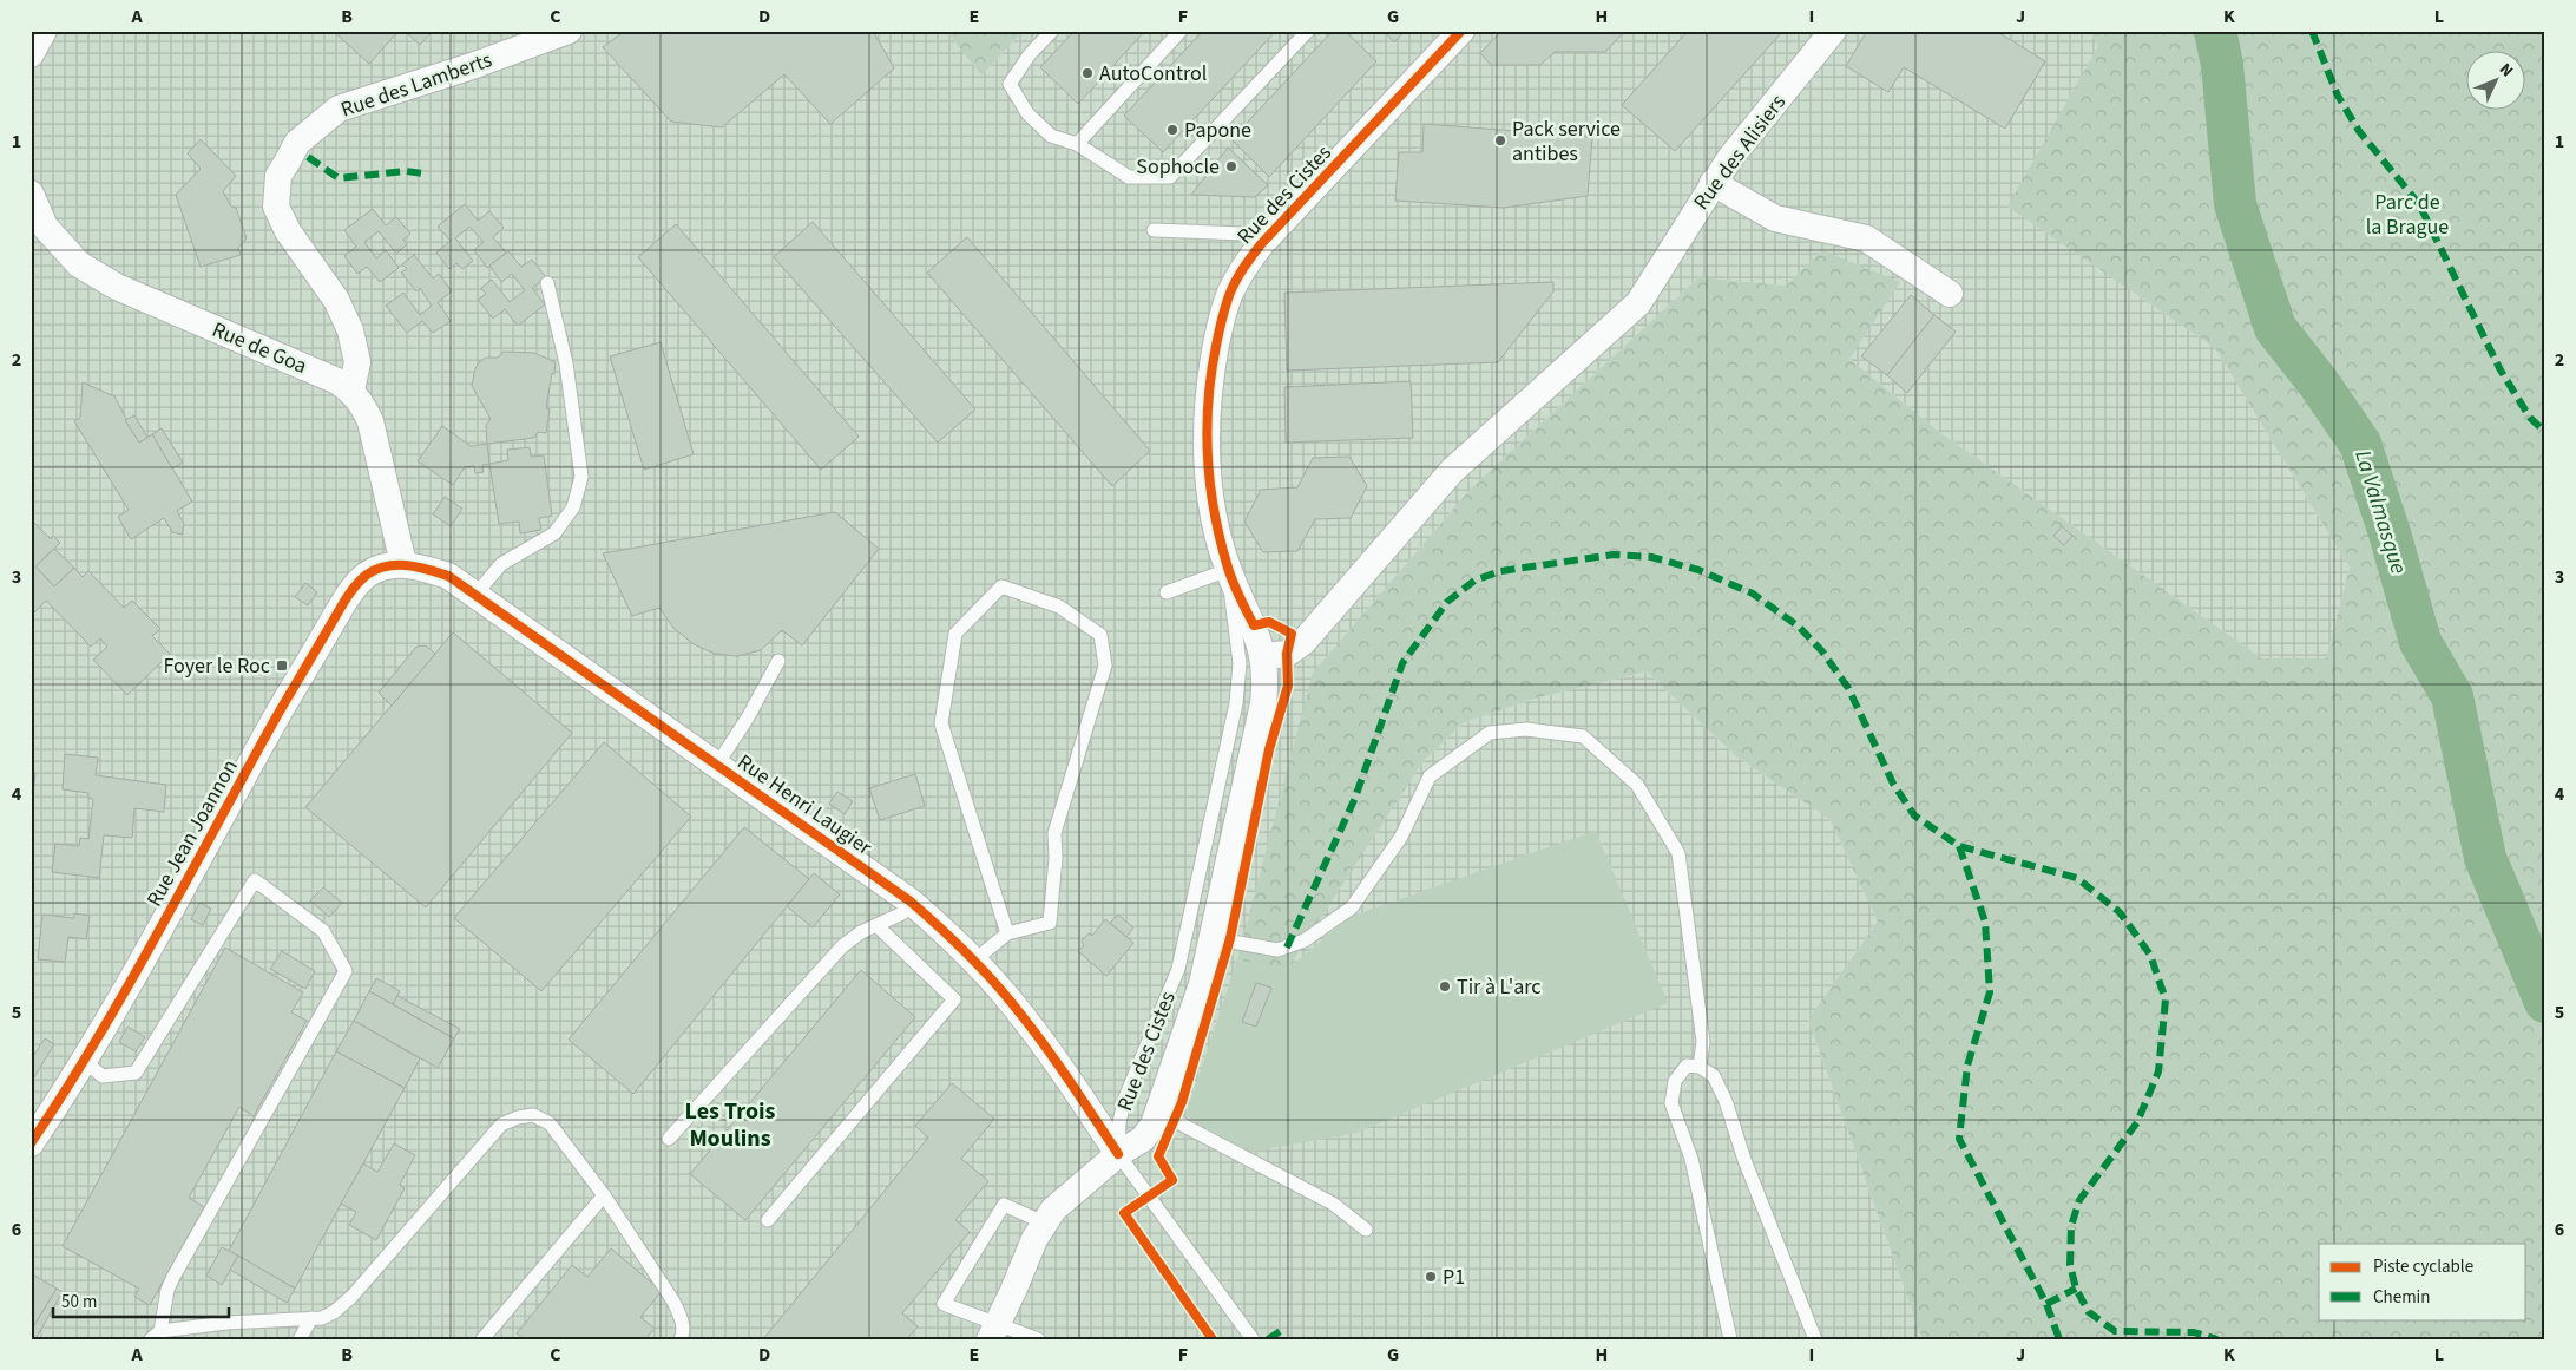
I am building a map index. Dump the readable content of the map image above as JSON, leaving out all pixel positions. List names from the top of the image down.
{
  "streets": {
    "street": [
      "Rue des Lamberts",
      "Rue des Alisiers",
      "Rue des Cistes",
      "Rue de Goa",
      "Rue Henri Laugier",
      "Rue Jean Joannon"
    ]
  },
  "crossings": [
    ["Rue des Lamberts", "Rue de Goa"],
    ["Rue des Alisiers", "Rue des Cistes"],
    ["Rue des Cistes", "Rue Henri Laugier"],
    ["Rue de Goa", "Rue Henri Laugier"],
    ["Rue de Goa", "Rue Jean Joannon"],
    ["Rue Henri Laugier", "Rue Jean Joannon"]
  ],
  "districts": ["Les Trois Moulins"],
  "water": ["La Valmasque"],
  "parks": ["Parc de la Brague"],
  "places": {
    "other": [
      "AutoControl",
      "Papone",
      "Pack service antibes",
      "Sophocle",
      "Tir à L'arc",
      "P1"
    ],
    "transit": ["Foyer le Roc"]
  },
  "legend": ["Piste cyclable", "Chemin"],
  "scale_bar": "50 m",
  "north": "top right",
  "grid": {
    "columns": [
      "A",
      "B",
      "C",
      "D",
      "E",
      "F",
      "G",
      "H",
      "I",
      "J",
      "K",
      "L"
    ],
    "rows": [
      "1",
      "2",
      "3",
      "4",
      "5",
      "6"
    ]
  }
}
